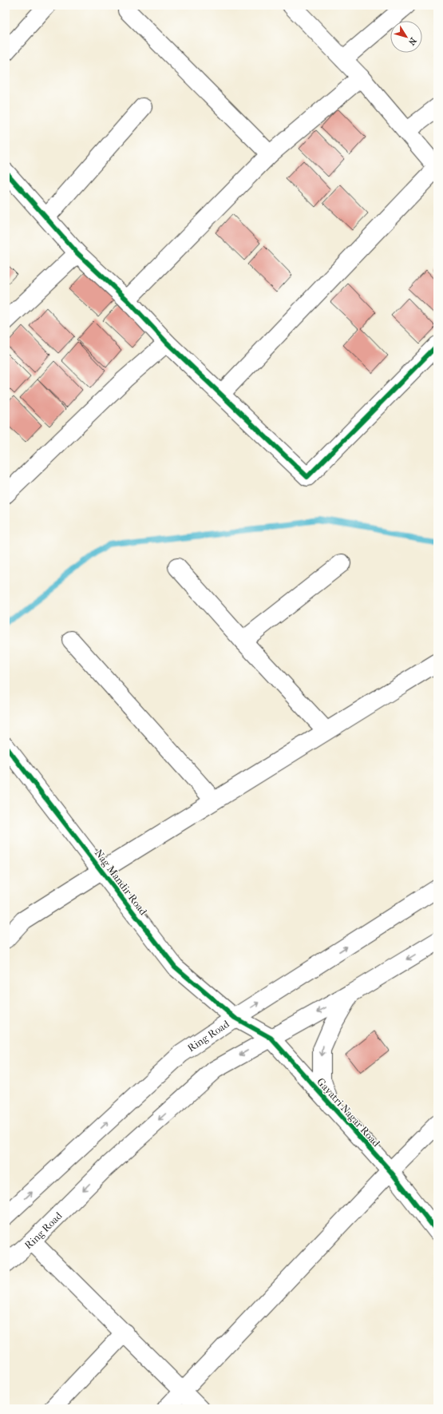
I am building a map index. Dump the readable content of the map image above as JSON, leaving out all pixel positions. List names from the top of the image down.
{
  "streets": {
    "street": ["Nag Mandir Road", "Ring Road", "Gayatri Nagar Road"]
  },
  "crossings": [
    ["Nag Mandir Road", "Ring Road"],
    ["Nag Mandir Road", "Gayatri Nagar Road"],
    ["Ring Road", "Gayatri Nagar Road"]
  ],
  "north": "bottom right"
}
